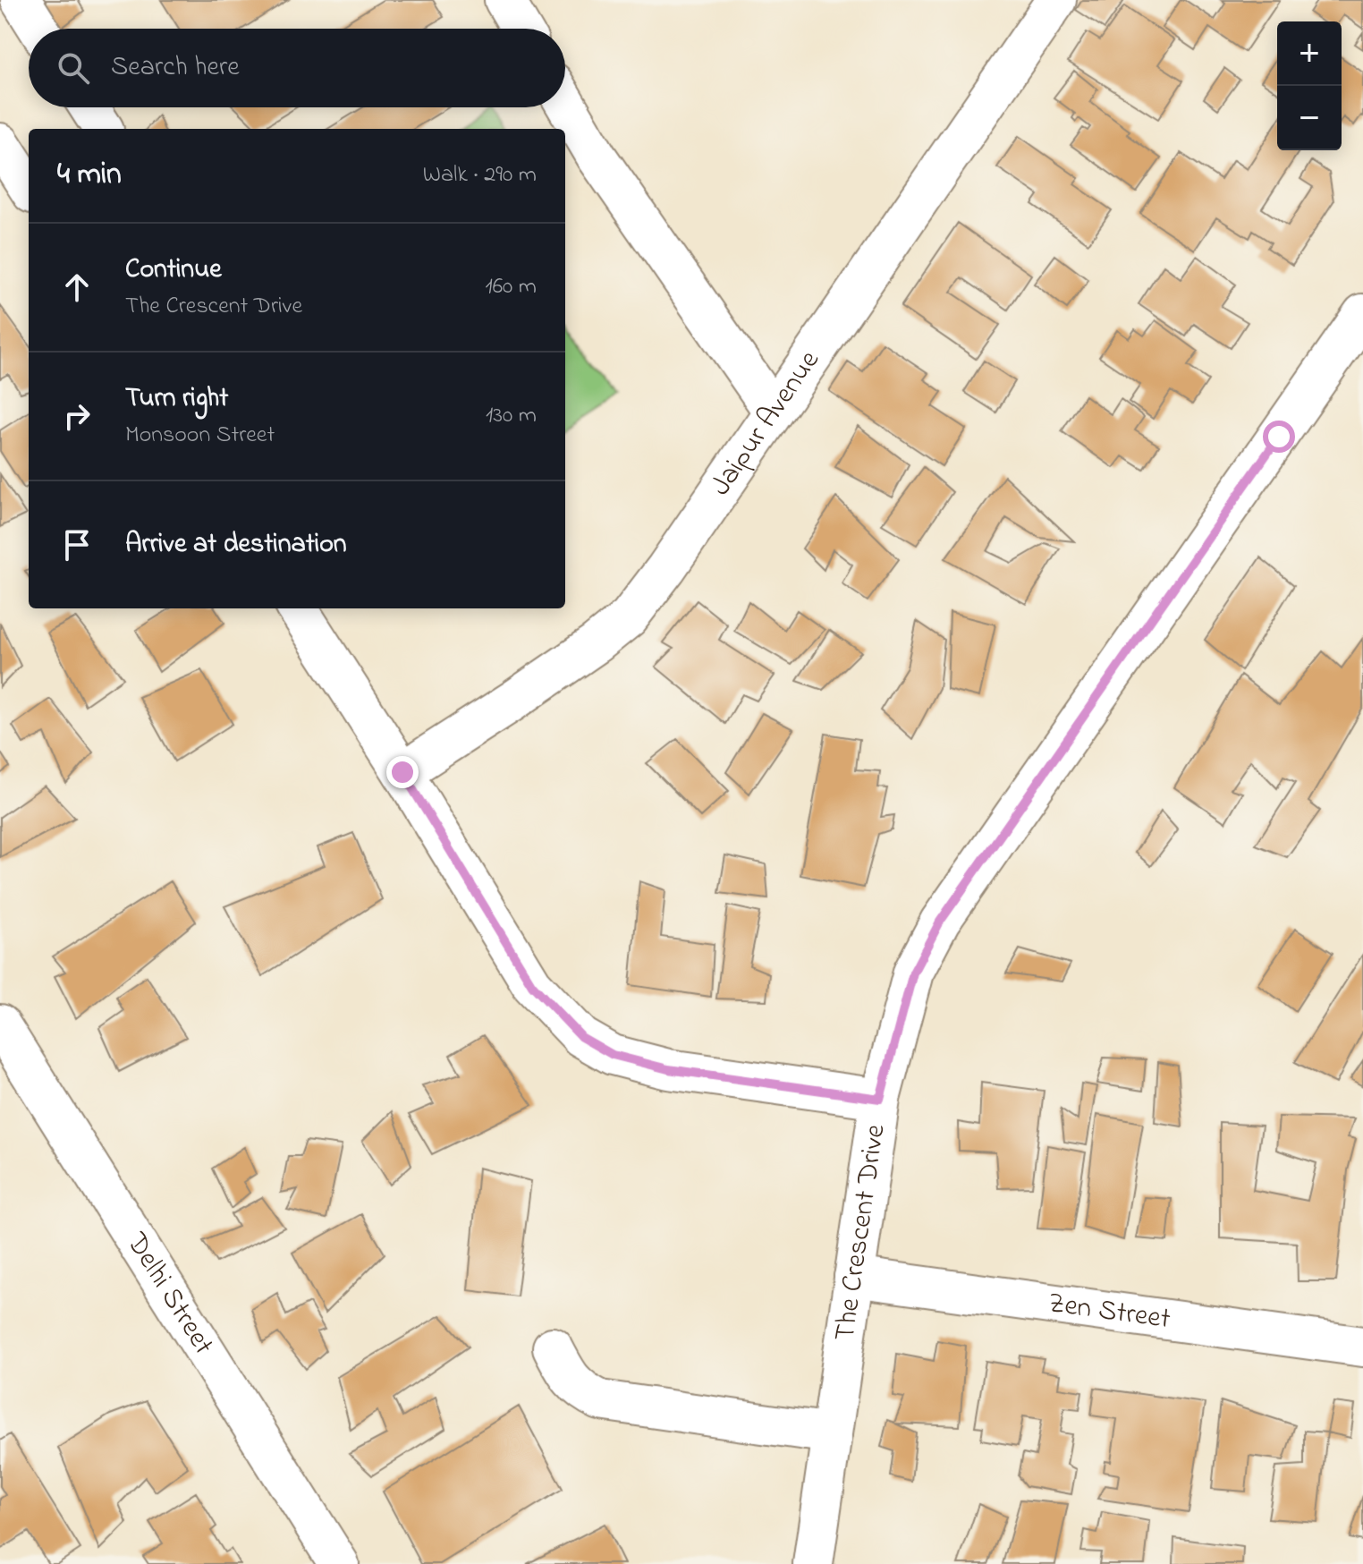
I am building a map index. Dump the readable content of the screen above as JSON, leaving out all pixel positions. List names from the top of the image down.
{
  "streets": {
    "street": [
      "Jaipur Avenue",
      "The Crescent Drive",
      "Delhi Street",
      "Zen Street"
    ]
  },
  "crossings": [
    ["The Crescent Drive", "Zen Street"]
  ],
  "page": {
    "map_buttons": ["+", "−"],
    "search": "Search here",
    "heading": ["4 min", "Walk · 290 m"],
    "list": [
      ["Continue", "The Crescent Drive", "160 m"],
      ["Turn right", "Monsoon Street", "130 m"],
      "Arrive at destination"
    ]
  }
}
